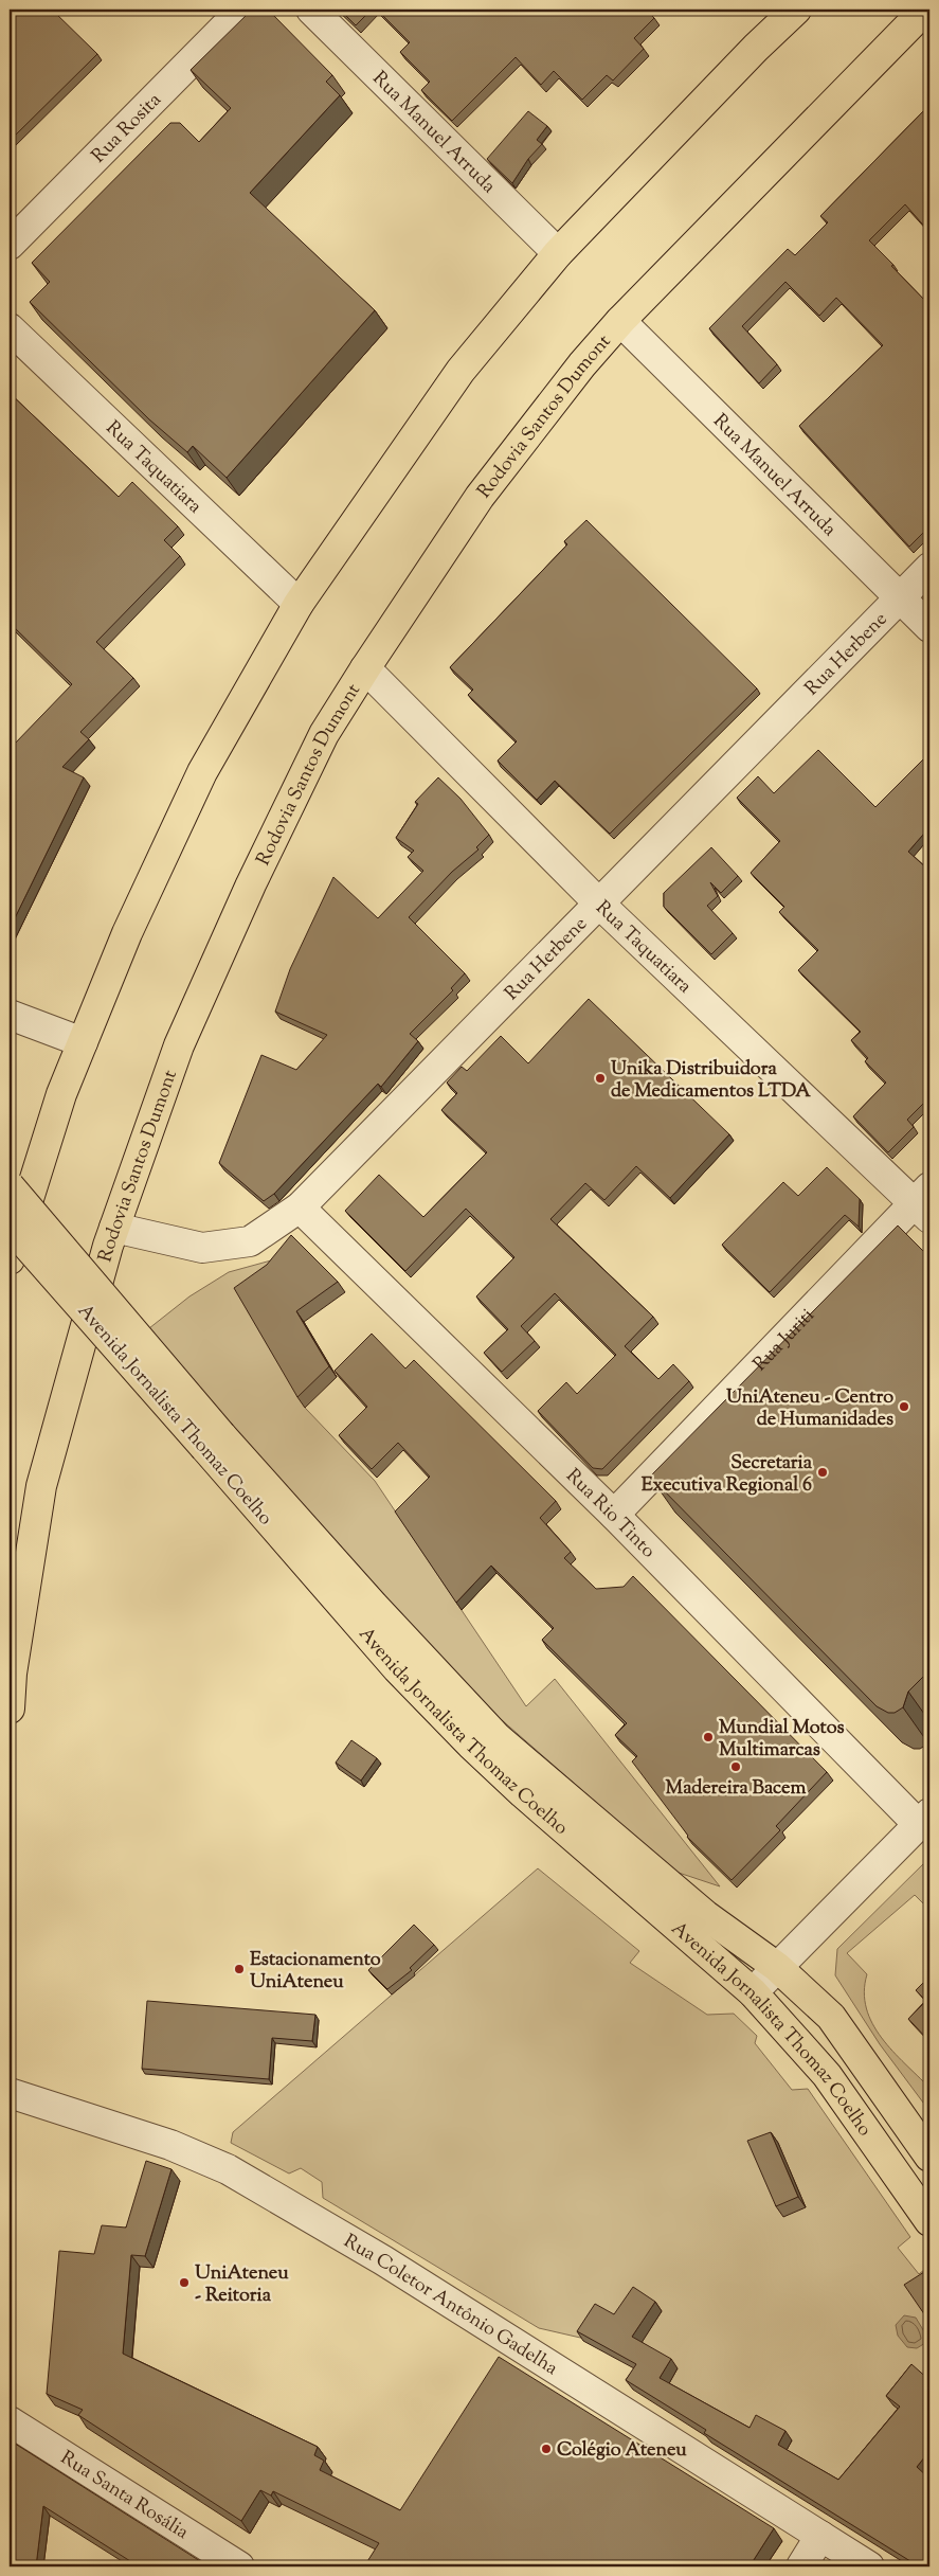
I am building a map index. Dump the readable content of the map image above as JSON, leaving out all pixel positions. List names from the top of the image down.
{
  "streets": {
    "main road": ["Rodovia Santos Dumont", "Avenida Jornalista Thomaz Coelho"],
    "street": [
      "Rua Rosita",
      "Rua Manuel Arruda",
      "Rua Taquatiara",
      "Rua Herbene",
      "Rua Juriti",
      "Rua Rio Tinto",
      "Rua Coletor Antônio Gadelha",
      "Rua Santa Rosália"
    ]
  },
  "crossings": [
    ["Rua Manuel Arruda", "Rodovia Santos Dumont"],
    ["Rua Manuel Arruda", "Rua Herbene"],
    ["Rodovia Santos Dumont", "Rua Taquatiara"],
    ["Rodovia Santos Dumont", "Rua Herbene"],
    ["Rua Taquatiara", "Rua Herbene"],
    ["Rua Taquatiara", "Rua Juriti"],
    ["Rua Herbene", "Rua Rio Tinto"],
    ["Rua Juriti", "Rua Rio Tinto"]
  ],
  "places": [
    "Unika Distribuidora de Medicamentos LTDA",
    "UniAteneu - Centro de Humanidades",
    "Secretaria Executiva Regional 6",
    "Mundial Motos Multimarcas",
    "Madereira Bacem",
    "Estacionamento UniAteneu",
    "UniAteneu - Reitoria",
    "Colégio Ateneu"
  ]
}
